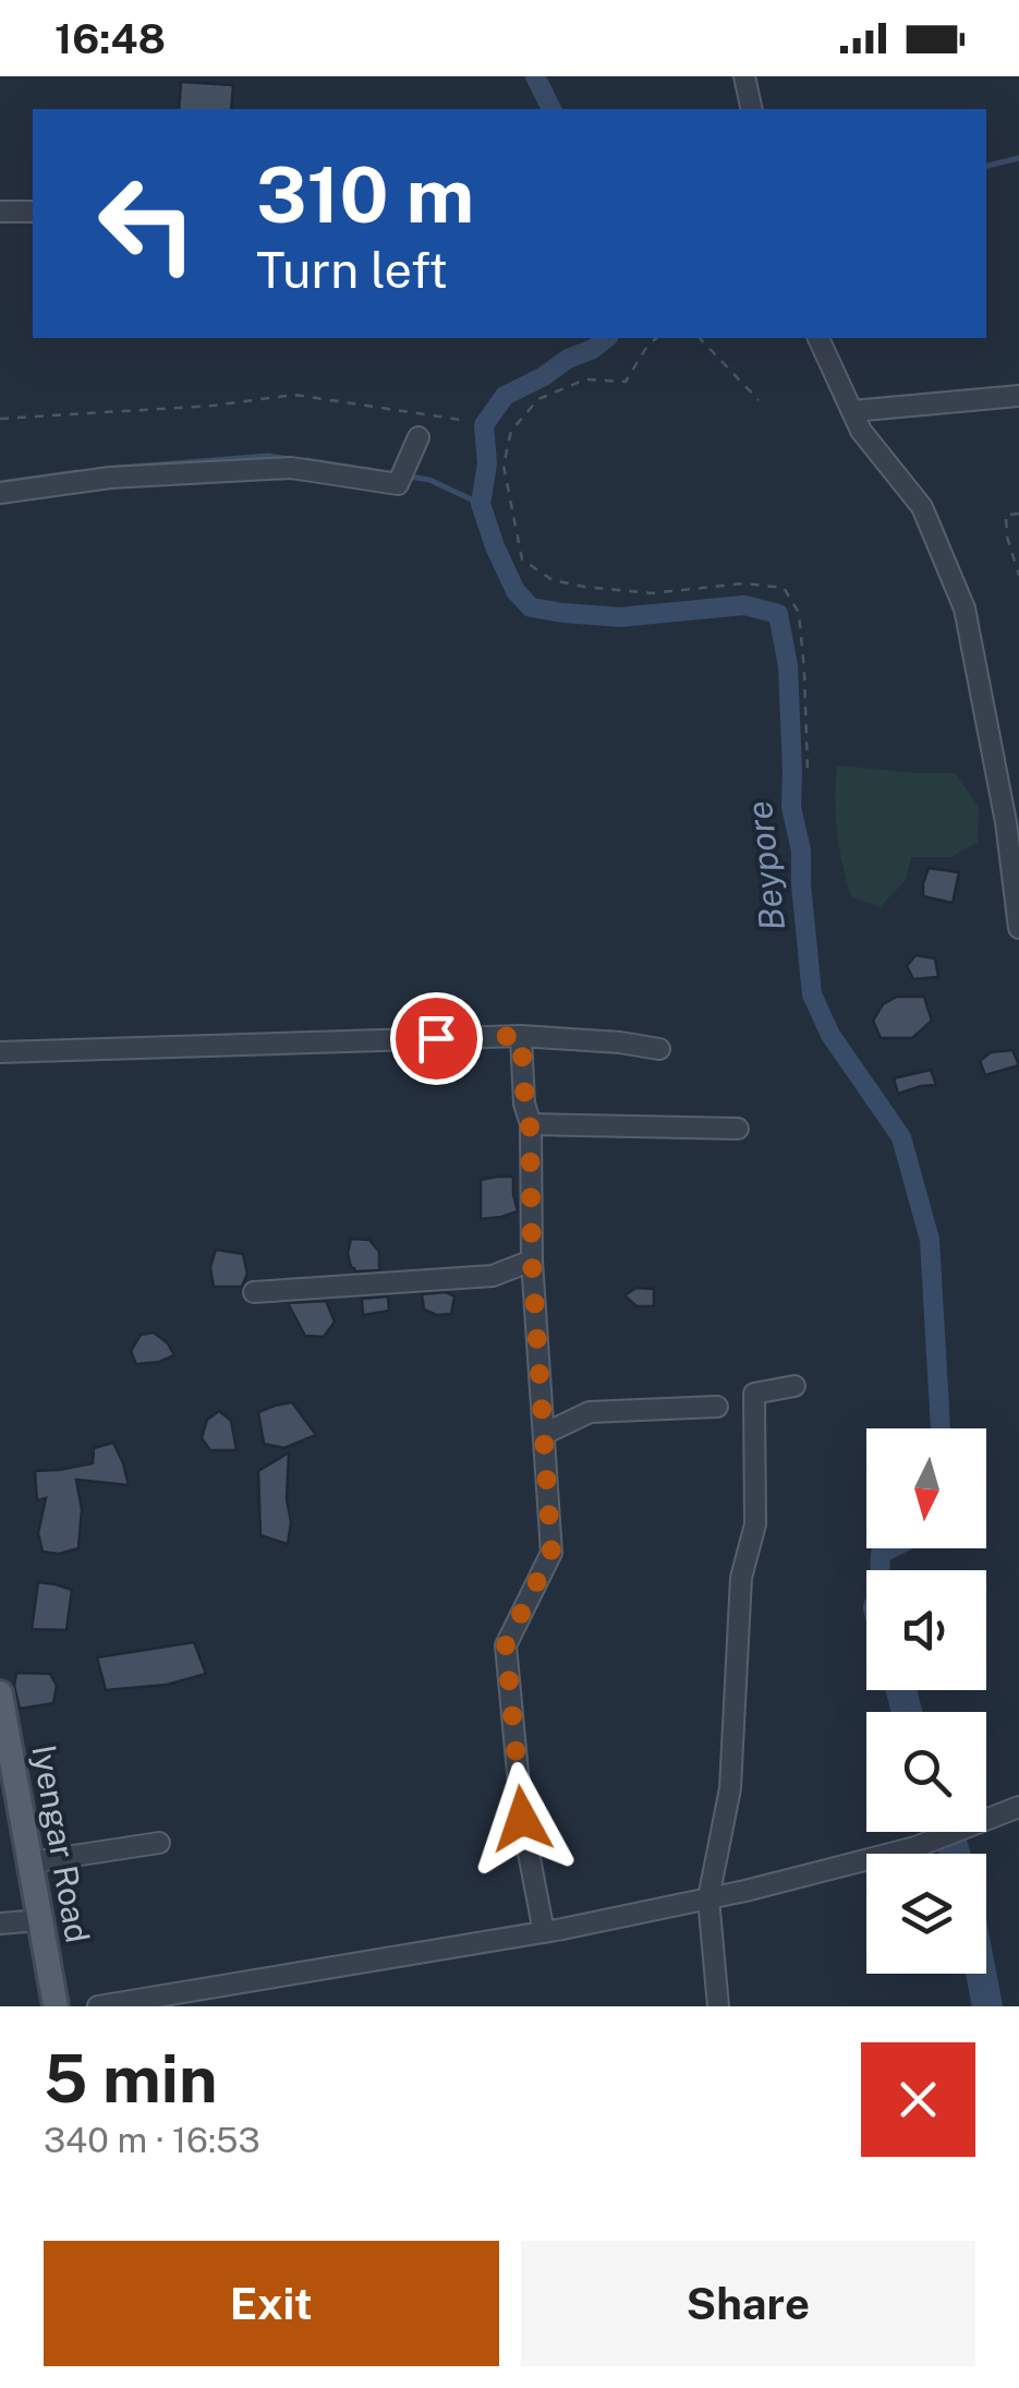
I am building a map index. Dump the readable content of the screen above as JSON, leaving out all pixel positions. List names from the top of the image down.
{
  "streets": {
    "main road": ["Iyengar Road"]
  },
  "water": ["Beypore"],
  "north": "bottom",
  "page": {
    "status": "16:48",
    "turn": ["310 m", "Turn left"],
    "heading": ["5 min", "340 m · 16:53"],
    "buttons": ["Exit", "Share"]
  }
}
